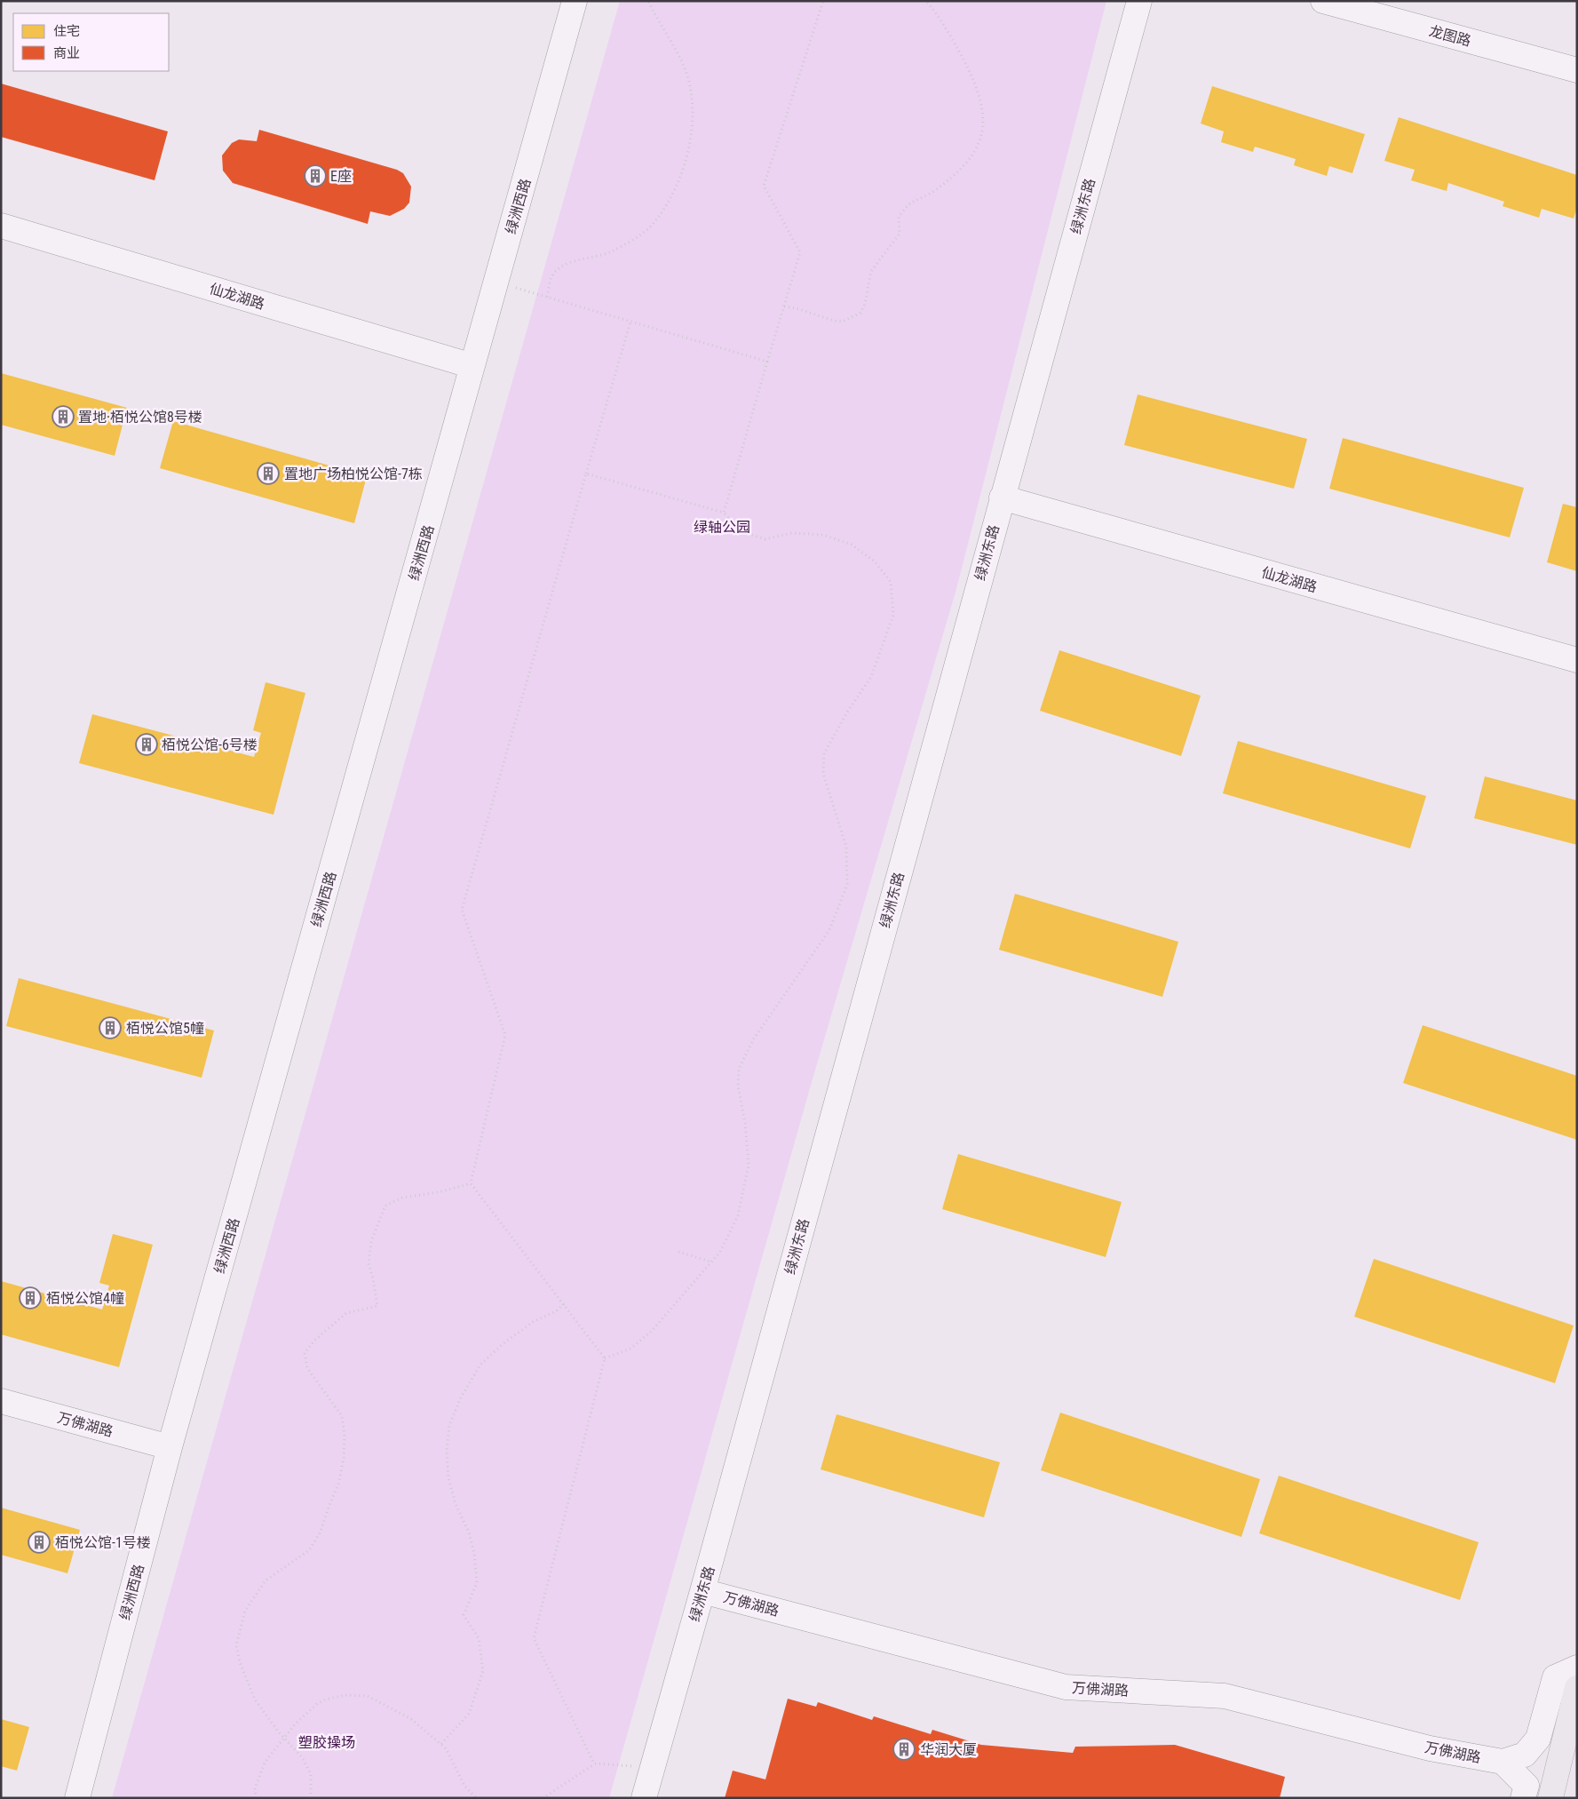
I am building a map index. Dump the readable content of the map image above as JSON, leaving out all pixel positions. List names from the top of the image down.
{
  "streets": {
    "street": [
      "龙图路",
      "绿洲西路",
      "绿洲东路",
      "仙龙湖路",
      "万佛湖路"
    ]
  },
  "crossings": [
    ["绿洲西路", "仙龙湖路"],
    ["绿洲西路", "万佛湖路"],
    ["绿洲东路", "仙龙湖路"],
    ["绿洲东路", "万佛湖路"]
  ],
  "parks": ["绿轴公园", "塑胶操场"],
  "places": {
    "building": [
      "E座",
      "置地·栢悦公馆8号楼",
      "置地广场柏悦公馆-7栋",
      "栢悦公馆-6号楼",
      "栢悦公馆5幢",
      "栢悦公馆4幢",
      "栢悦公馆-1号楼",
      "华润大厦"
    ]
  },
  "legend": ["住宅", "商业"]
}
